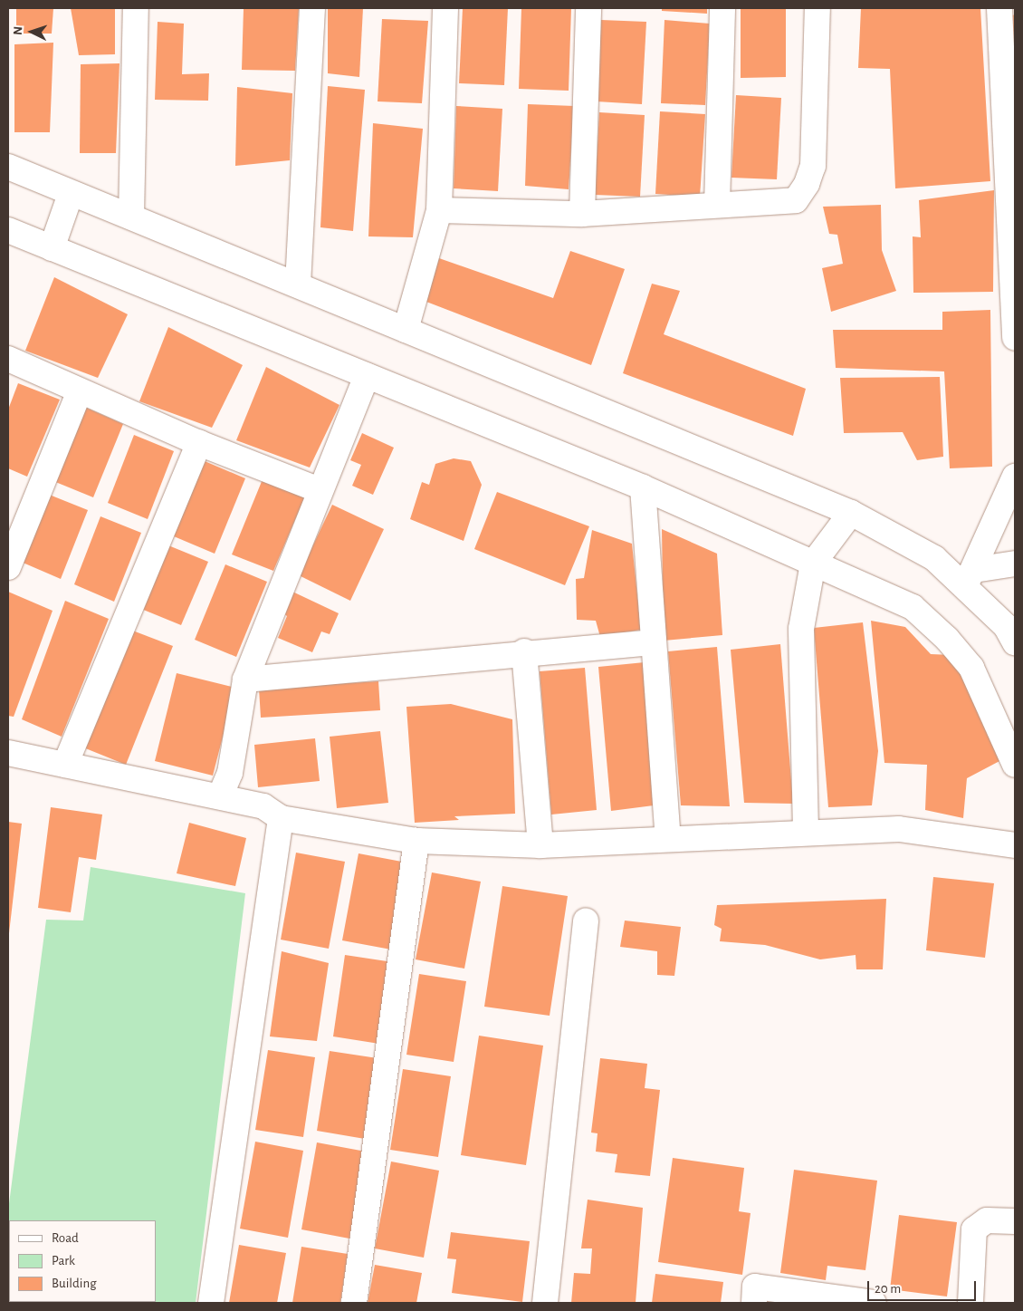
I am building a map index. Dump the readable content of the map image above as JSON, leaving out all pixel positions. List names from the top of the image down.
{
  "legend": ["Road", "Park", "Building"],
  "scale_bar": "20 m",
  "north": "left"
}
